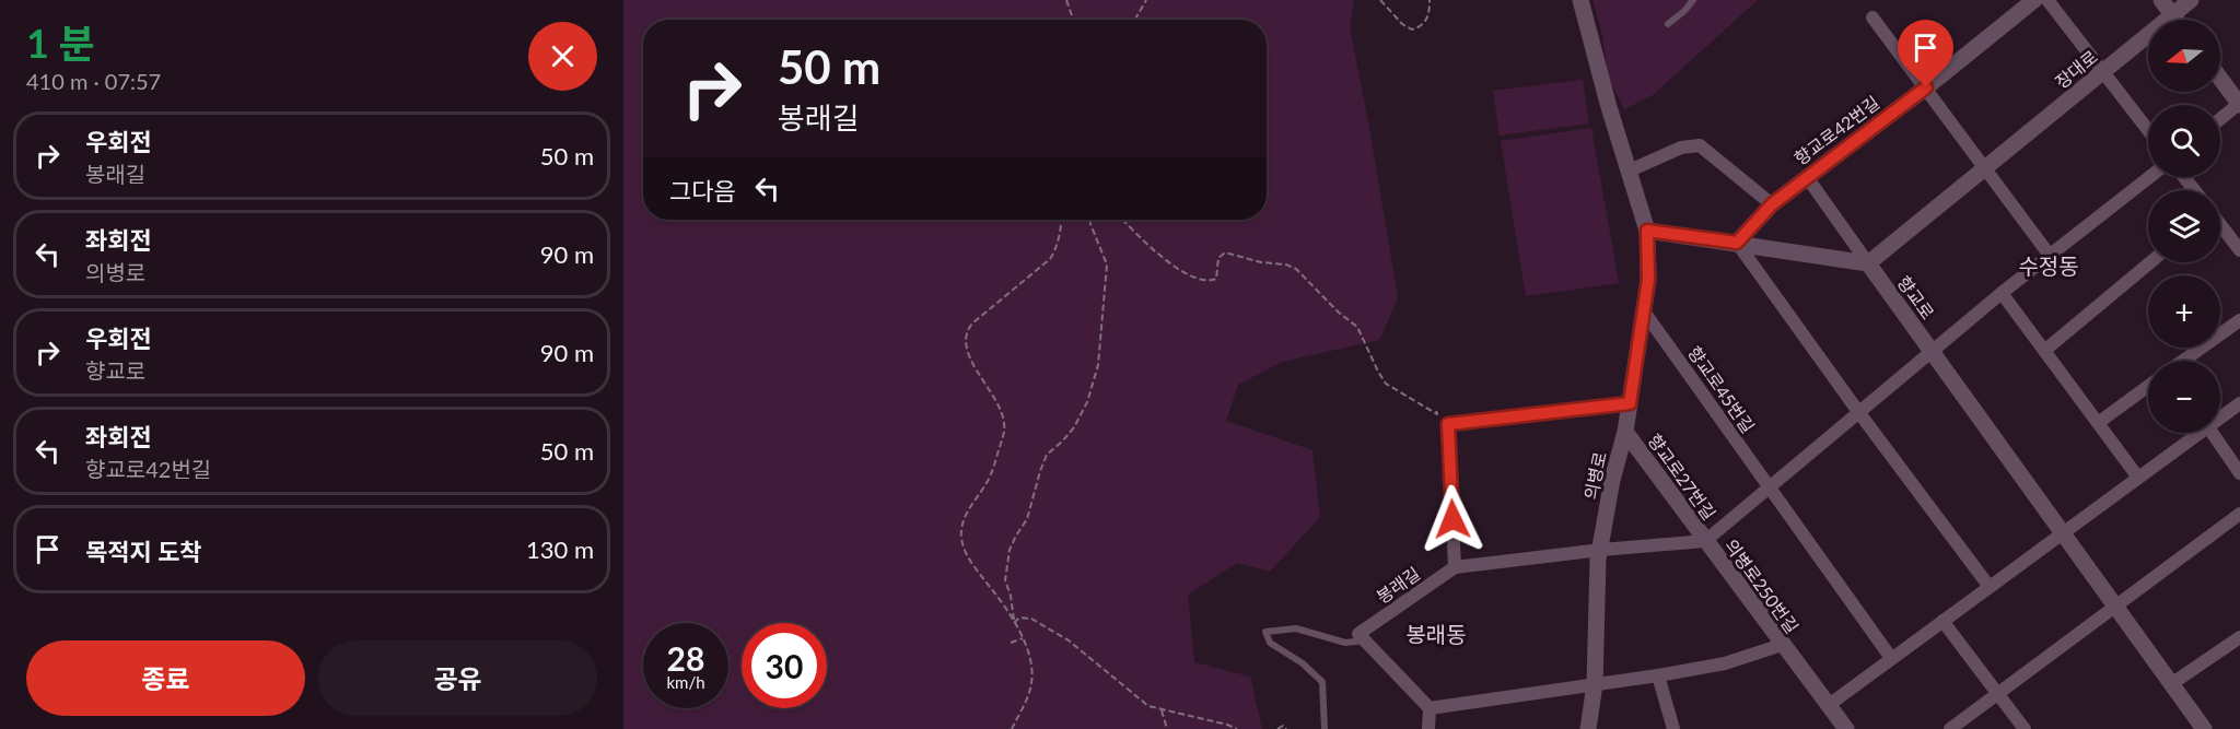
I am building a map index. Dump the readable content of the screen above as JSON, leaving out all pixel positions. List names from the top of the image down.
{
  "streets": {
    "street": [
      "장대로",
      "향교로42번길",
      "향교로",
      "향교로45번길",
      "의병로",
      "향교로27번길",
      "봉래길",
      "의병로250번길"
    ]
  },
  "crossings": [
    ["장대로", "향교로"],
    ["향교로", "향교로27번길"],
    ["향교로45번길", "의병로"],
    ["향교로45번길", "향교로27번길"],
    ["의병로", "향교로27번길"],
    ["의병로", "의병로250번길"],
    ["향교로27번길", "의병로250번길"],
    ["봉래길", "의병로250번길"]
  ],
  "districts": ["수정동", "봉래동"],
  "north": "left",
  "page": {
    "heading": ["1 분", "410 m · 07:57"],
    "map_buttons": ["+", "−"],
    "turn": ["50 m", "봉래길"],
    "list": [
      {
        "name": "우회전",
        "note": "봉래길",
        "value": "50 m"
      },
      {
        "name": "좌회전",
        "note": "의병로",
        "value": "90 m"
      },
      {
        "name": "우회전",
        "note": "향교로",
        "value": "90 m"
      },
      {
        "name": "좌회전",
        "note": "향교로42번길",
        "value": "50 m"
      },
      {
        "name": "목적지 도착",
        "value": "130 m"
      }
    ],
    "then": "그다음",
    "speed": "28 km/h",
    "limit": "30",
    "buttons": ["종료", "공유"]
  }
}
